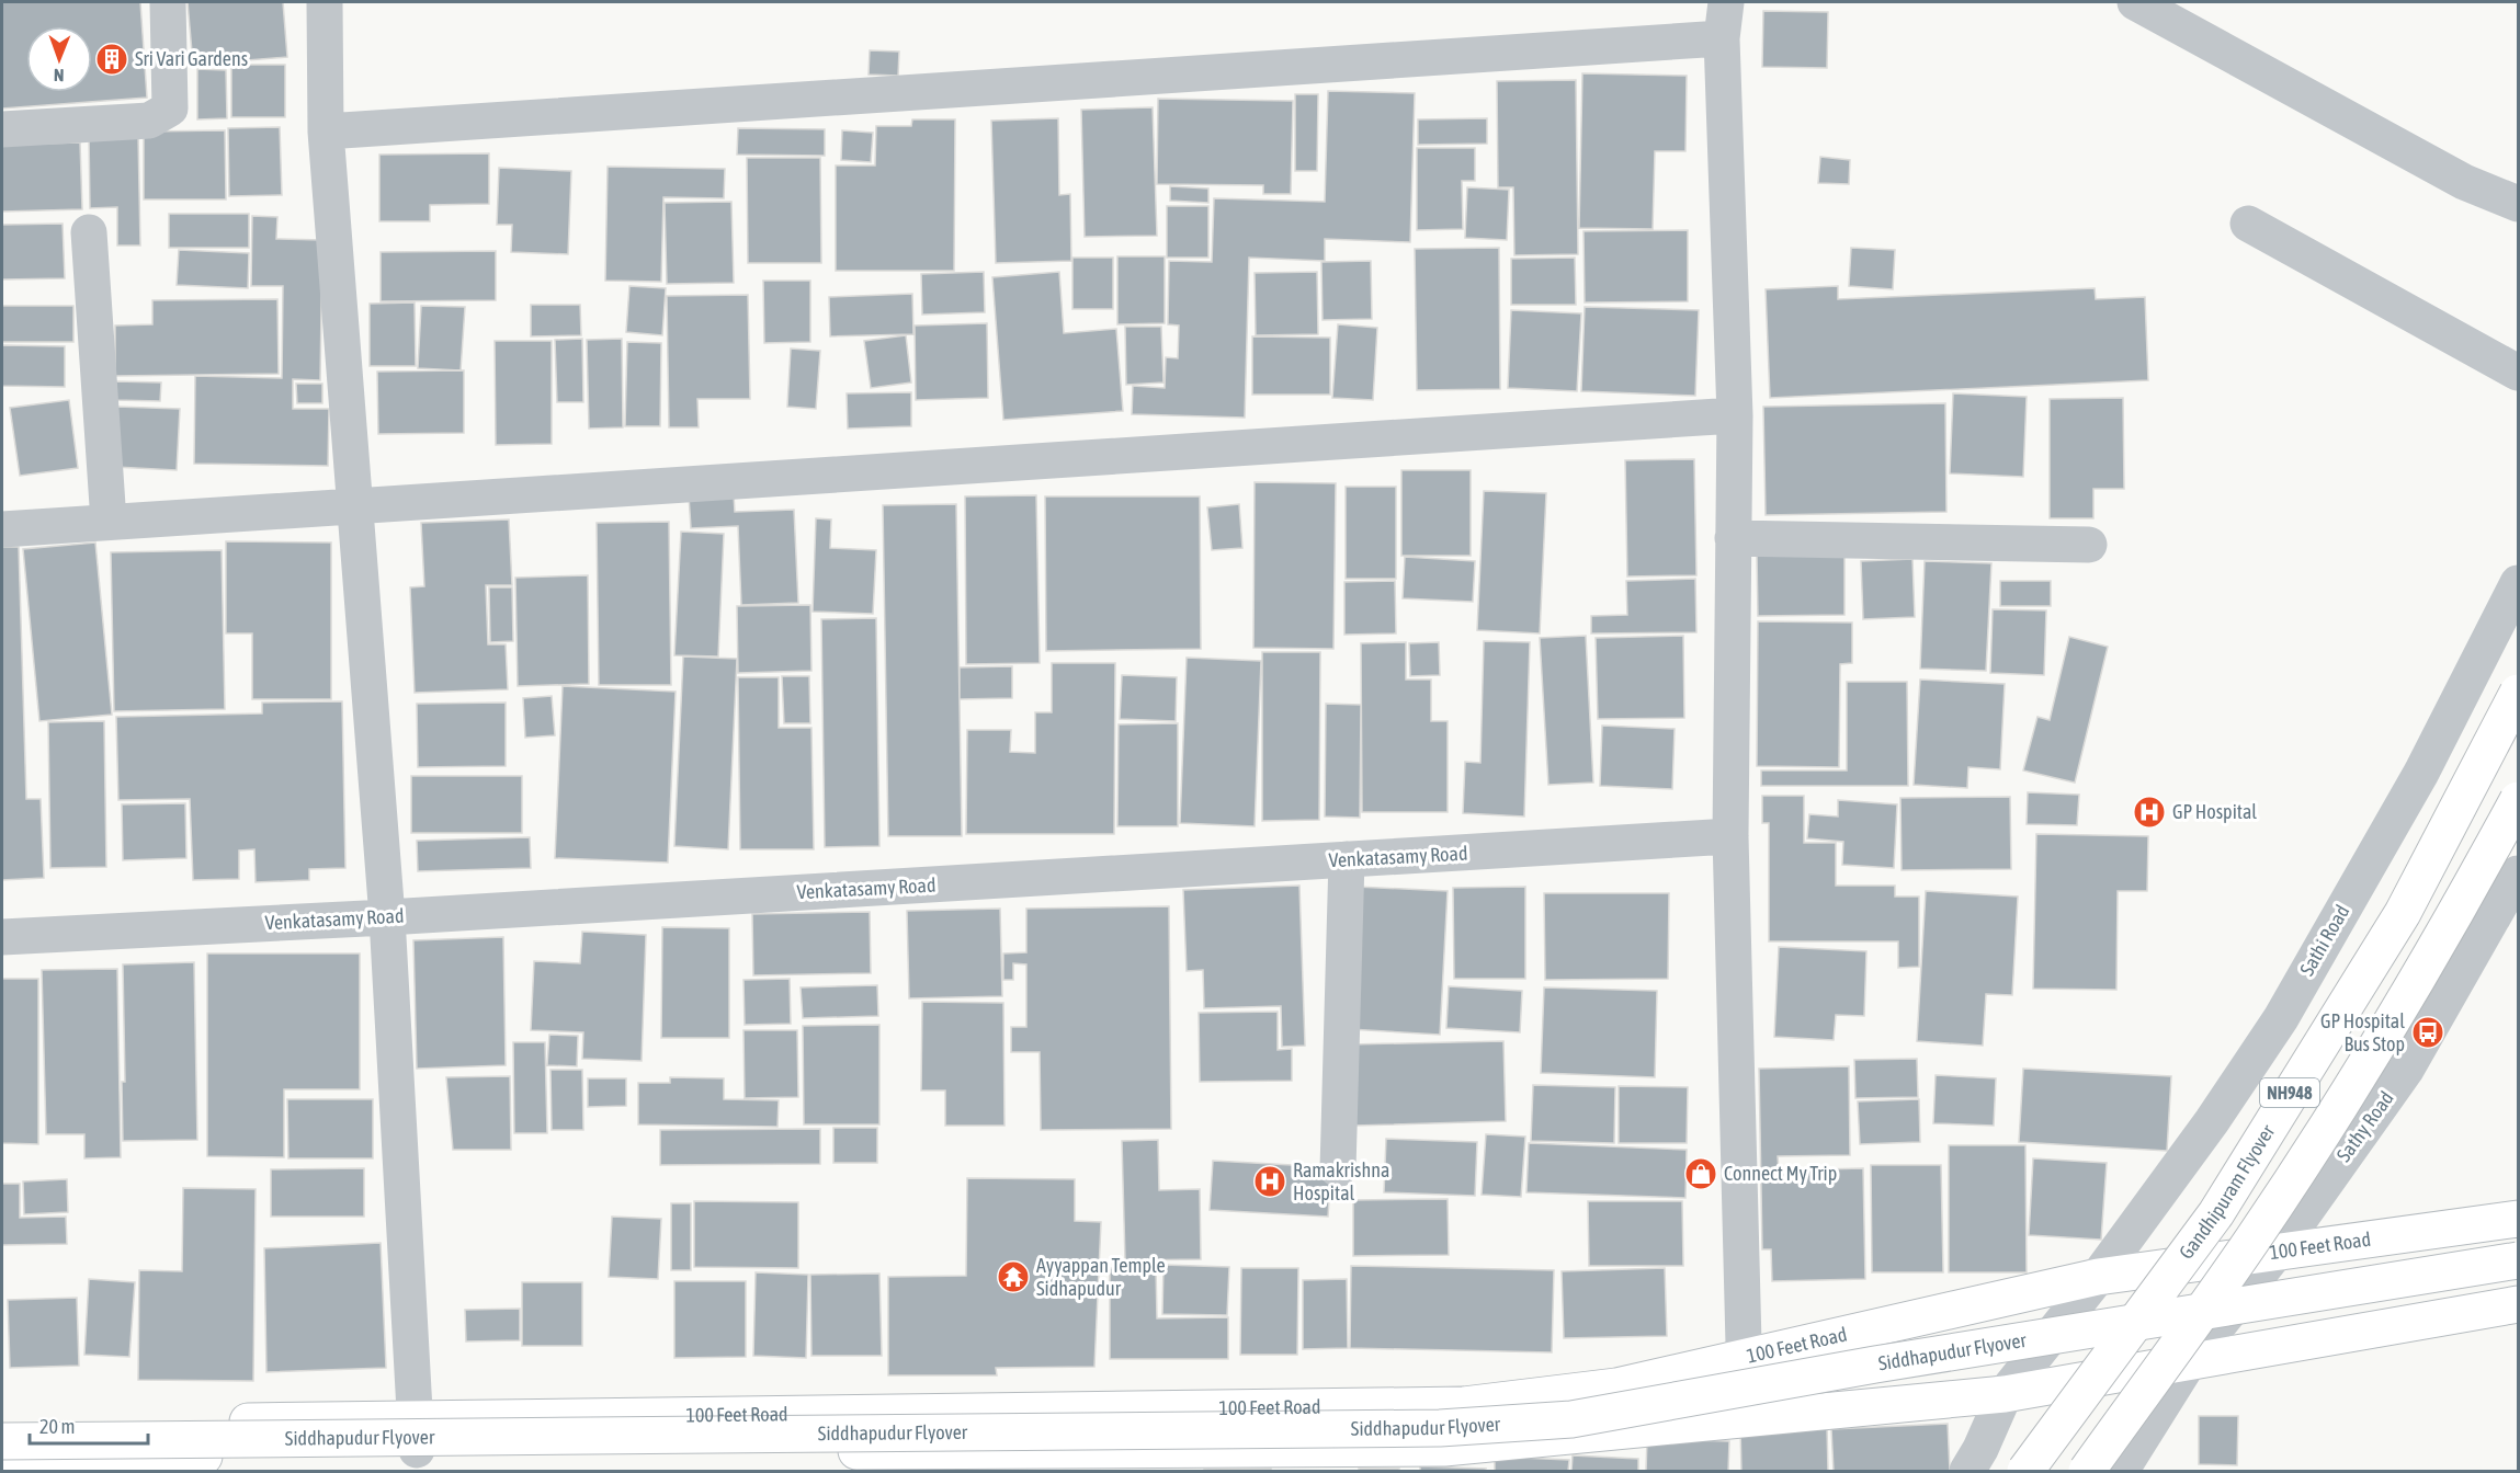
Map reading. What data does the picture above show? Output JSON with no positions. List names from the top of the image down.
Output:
{
  "streets": {
    "main road": [
      "NH948",
      "Gandhipuram Flyover",
      "100 Feet Road",
      "Siddhapudur Flyover"
    ],
    "street": ["Venkatasamy Road", "Sathi Road", "Sathy Road"]
  },
  "crossings": [
    ["Sathi Road", "100 Feet Road"],
    ["Sathy Road", "100 Feet Road"]
  ],
  "places": {
    "building": ["Sri Vari Gardens"],
    "hospital": ["GP Hospital", "Ramakrishna Hospital"],
    "bus stop": ["GP Hospital Bus Stop"],
    "shop": ["Connect My Trip"],
    "temple": ["Ayyappan Temple Sidhapudur"]
  },
  "scale_bar": "20 m",
  "north": "bottom"
}
